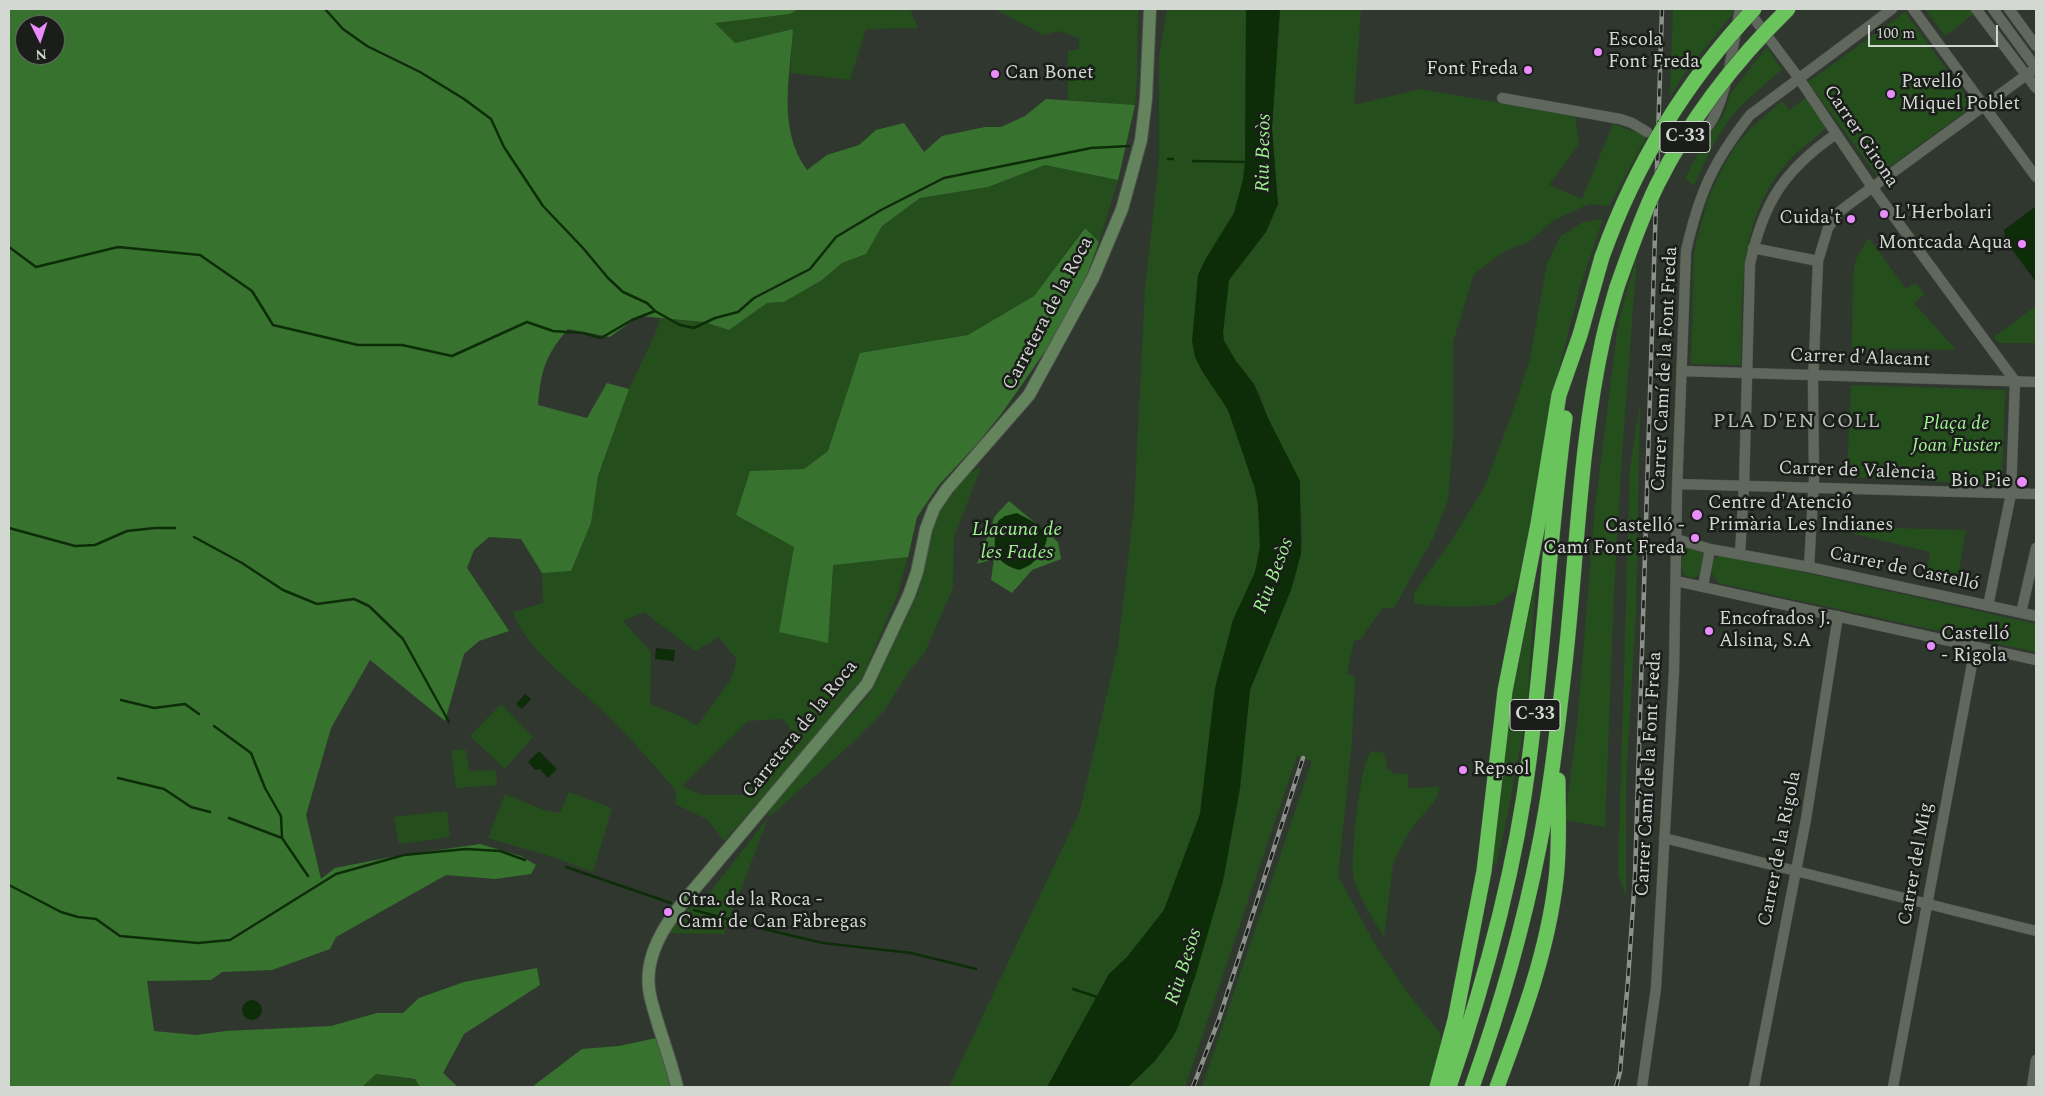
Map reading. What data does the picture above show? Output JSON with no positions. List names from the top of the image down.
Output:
{
  "streets": {
    "highway": ["C-33"],
    "street": [
      "Carrer Girona",
      "Carretera de la Roca",
      "Carrer d'Alacant",
      "Carrer Camí de la Font Freda",
      "Carrer de València",
      "Carrer de Castelló",
      "Carrer de la Rigola",
      "Carrer del Mig"
    ]
  },
  "crossings": [
    ["Carrer Girona", "Carrer d'Alacant"],
    ["Carrer Girona", "Carrer Camí de la Font Freda"],
    ["Carrer d'Alacant", "Carrer Camí de la Font Freda"],
    ["Carrer Camí de la Font Freda", "Carrer de València"],
    ["Carrer Camí de la Font Freda", "Carrer de Castelló"]
  ],
  "districts": ["PLA D'EN COLL"],
  "water": ["Riu Besòs", "Llacuna de les Fades"],
  "parks": ["Plaça de Joan Fuster"],
  "places": [
    "Escola Font Freda",
    "Font Freda",
    "Can Bonet",
    "Pavelló Miquel Poblet",
    "L'Herbolari",
    "Cuida't",
    "Montcada Aqua",
    "Bio Pie",
    "Centre d'Atenció Primària Les Indianes",
    "Castelló - Camí Font Freda",
    "Encofrados J. Alsina, S.A",
    "Castelló - Rigola",
    "Repsol",
    "Ctra. de la Roca - Camí de Can Fàbregas"
  ],
  "scale_bar": "100 m",
  "north": "bottom"
}
